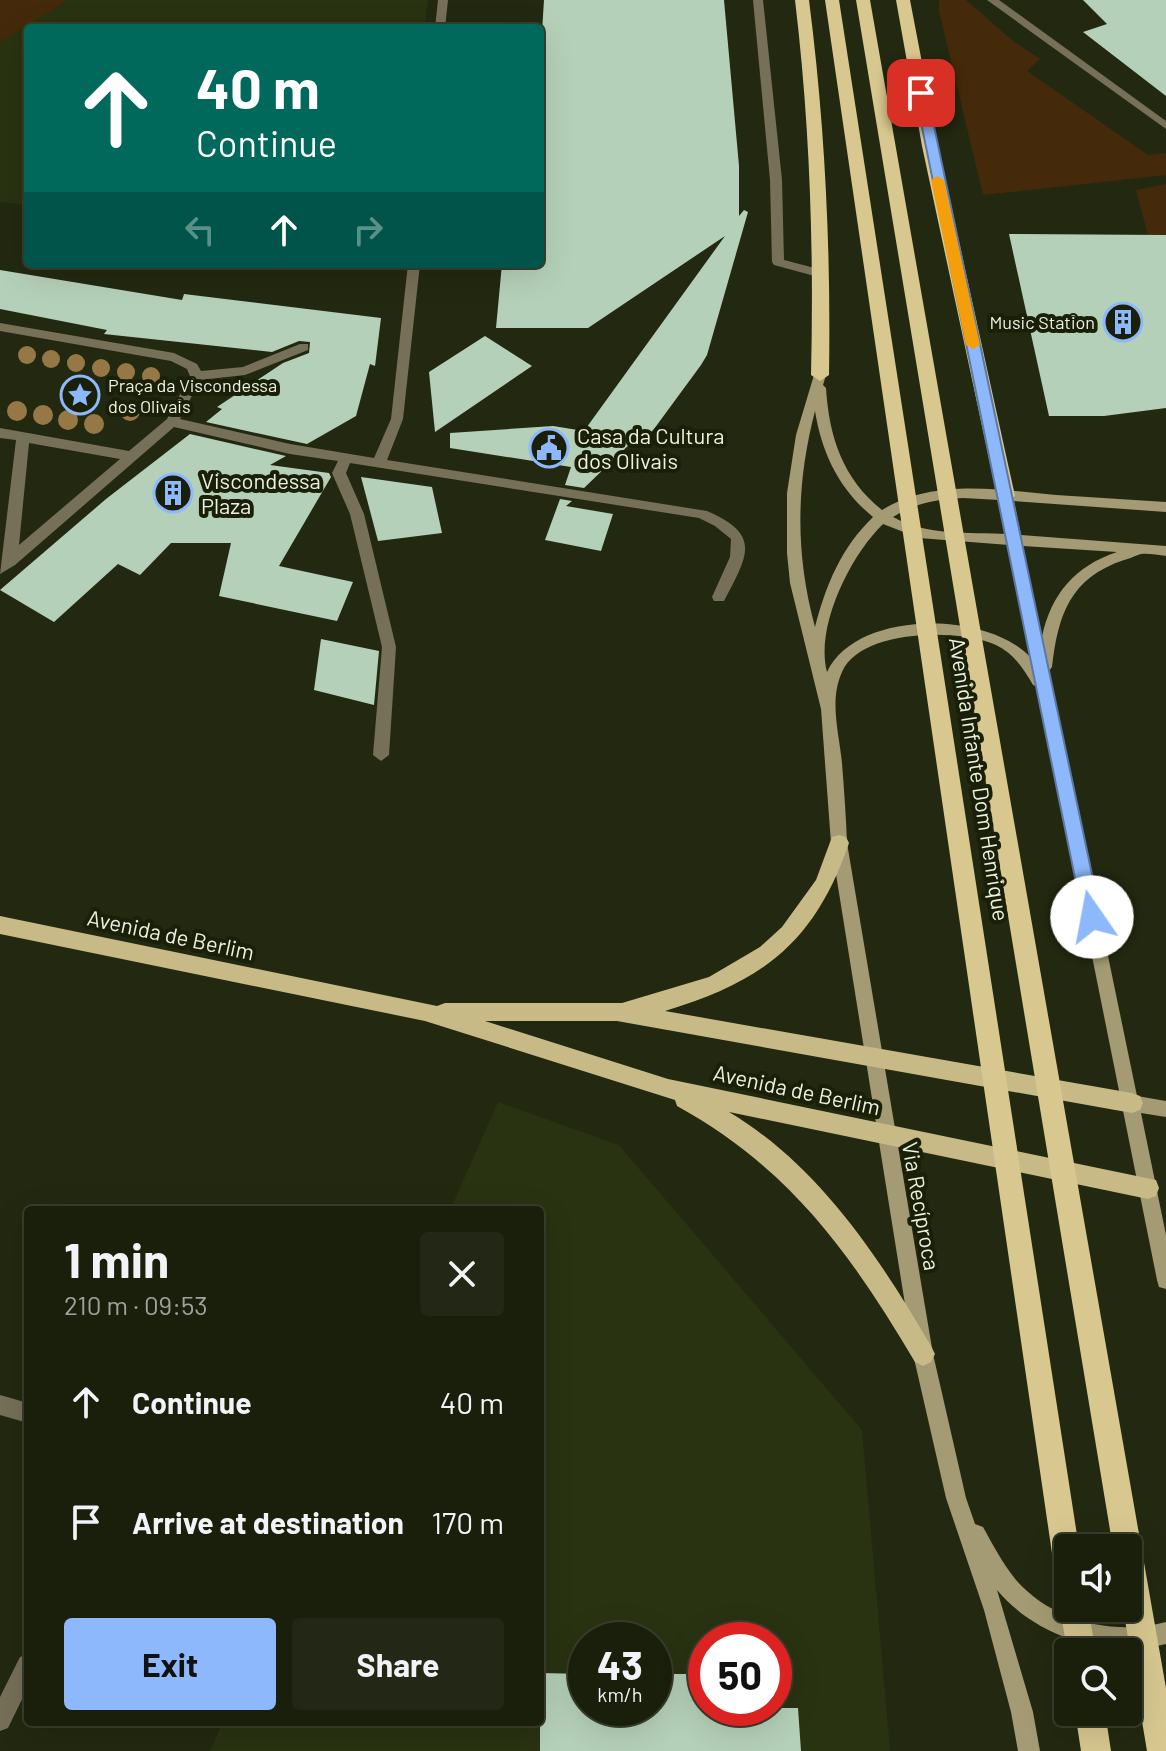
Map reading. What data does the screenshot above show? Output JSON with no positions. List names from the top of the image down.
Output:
{
  "streets": {
    "highway": ["Avenida Infante Dom Henrique"],
    "main road": ["Avenida de Berlim", "Via Recíproca"]
  },
  "crossings": [
    ["Avenida de Berlim", "Via Recíproca"]
  ],
  "places": {
    "building": ["Music Station", "Viscondessa Plaza"],
    "place": ["Praça da Viscondessa dos Olivais"],
    "public building": ["Casa da Cultura dos Olivais"]
  },
  "page": {
    "turn": ["40 m", "Continue"],
    "heading": ["1 min", "210 m · 09:53"],
    "list": [
      {
        "name": "Continue",
        "value": "40 m"
      },
      {
        "name": "Arrive at destination",
        "value": "170 m"
      }
    ],
    "buttons": ["Exit", "Share"],
    "speed": "43 km/h",
    "limit": "50"
  }
}
